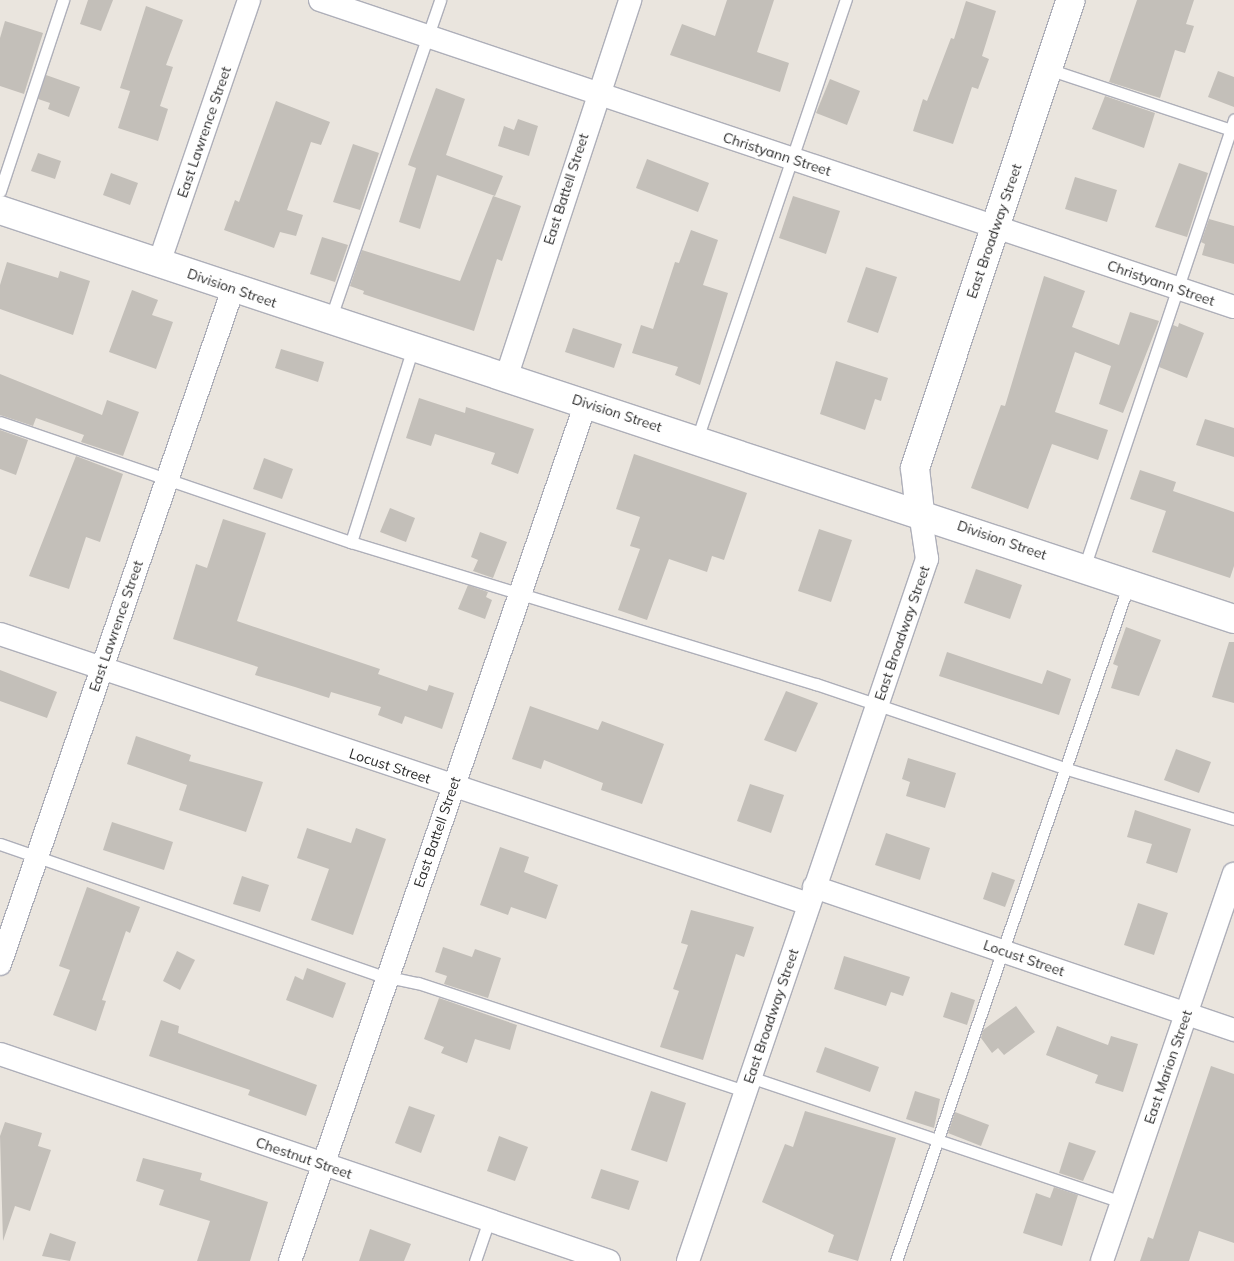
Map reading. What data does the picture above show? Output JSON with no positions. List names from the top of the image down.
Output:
{
  "streets": {
    "street": [
      "East Lawrence Street",
      "Christyann Street",
      "East Battell Street",
      "East Broadway Street",
      "Division Street",
      "Locust Street",
      "East Marion Street",
      "Chestnut Street"
    ]
  },
  "crossings": [
    ["East Lawrence Street", "Division Street"],
    ["East Lawrence Street", "Locust Street"],
    ["Christyann Street", "East Battell Street"],
    ["Christyann Street", "East Broadway Street"],
    ["East Battell Street", "Division Street"],
    ["East Battell Street", "Locust Street"],
    ["East Battell Street", "Chestnut Street"],
    ["East Broadway Street", "Division Street"],
    ["East Broadway Street", "Locust Street"],
    ["Locust Street", "East Marion Street"]
  ]
}
